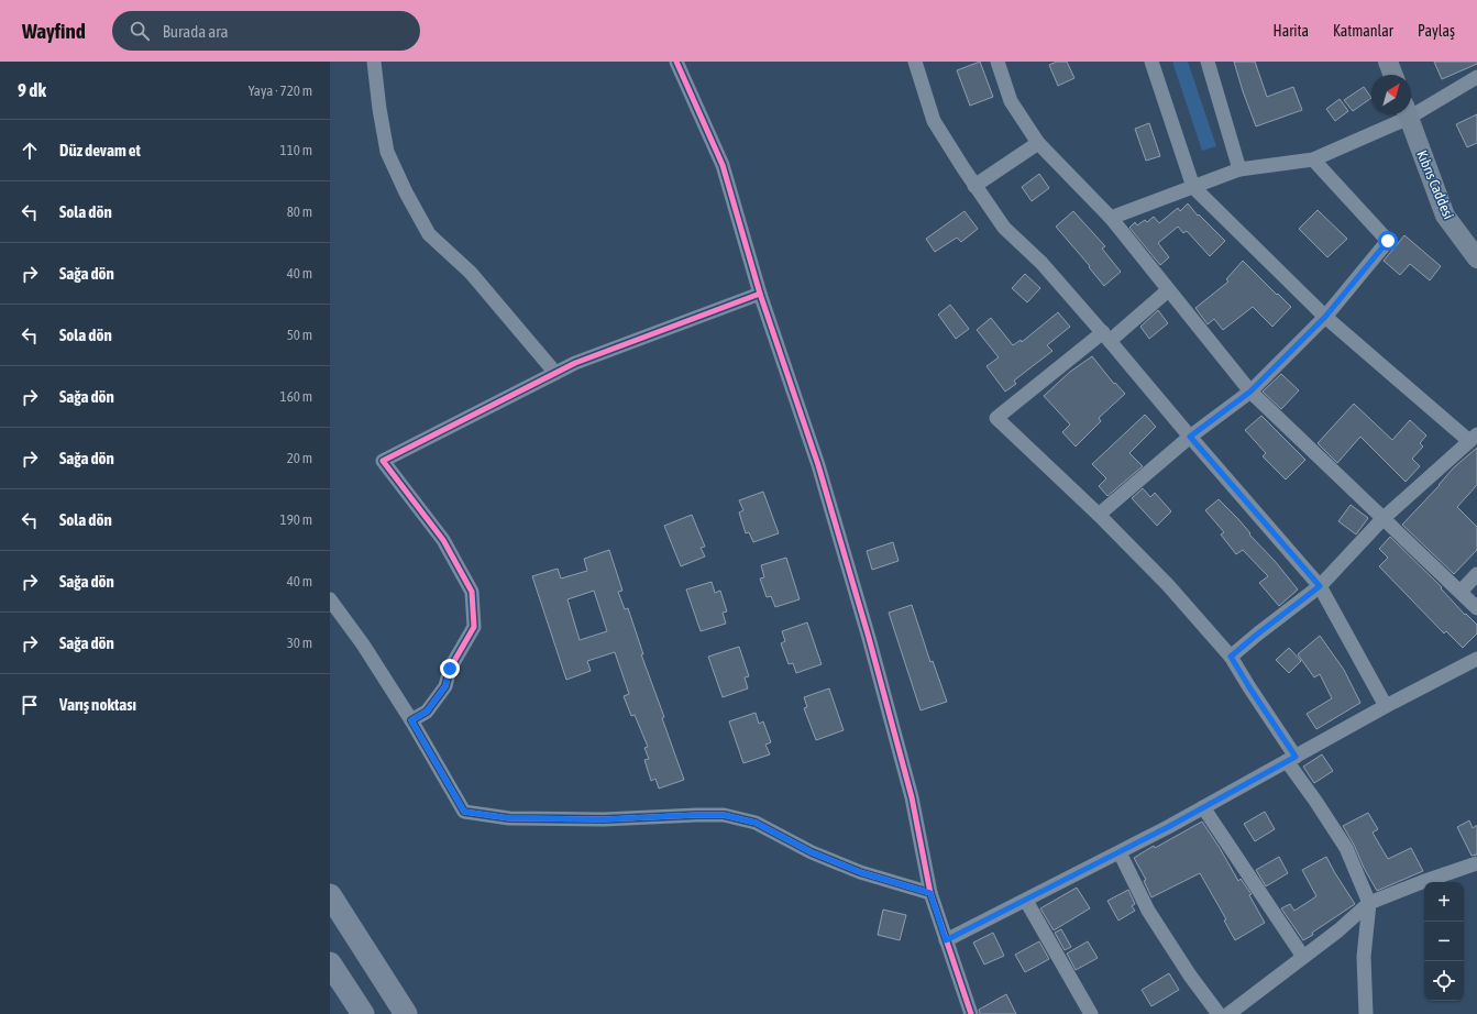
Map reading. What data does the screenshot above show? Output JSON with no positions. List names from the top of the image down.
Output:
{
  "streets": {
    "main road": ["Kıbrıs Caddesi"]
  },
  "north": "top right",
  "page": {
    "header": "Wayfind",
    "search": "Burada ara",
    "nav": ["Harita", "Katmanlar", "Paylaş"],
    "heading": ["9 dk", "Yaya · 720 m"],
    "list": [
      ["Düz devam et", "110 m"],
      ["Sola dön", "80 m"],
      ["Sağa dön", "40 m"],
      ["Sola dön", "50 m"],
      ["Sağa dön", "160 m"],
      ["Sağa dön", "20 m"],
      ["Sola dön", "190 m"],
      ["Sağa dön", "40 m"],
      ["Sağa dön", "30 m"],
      "Varış noktası"
    ],
    "map_buttons": ["+", "−"]
  }
}
